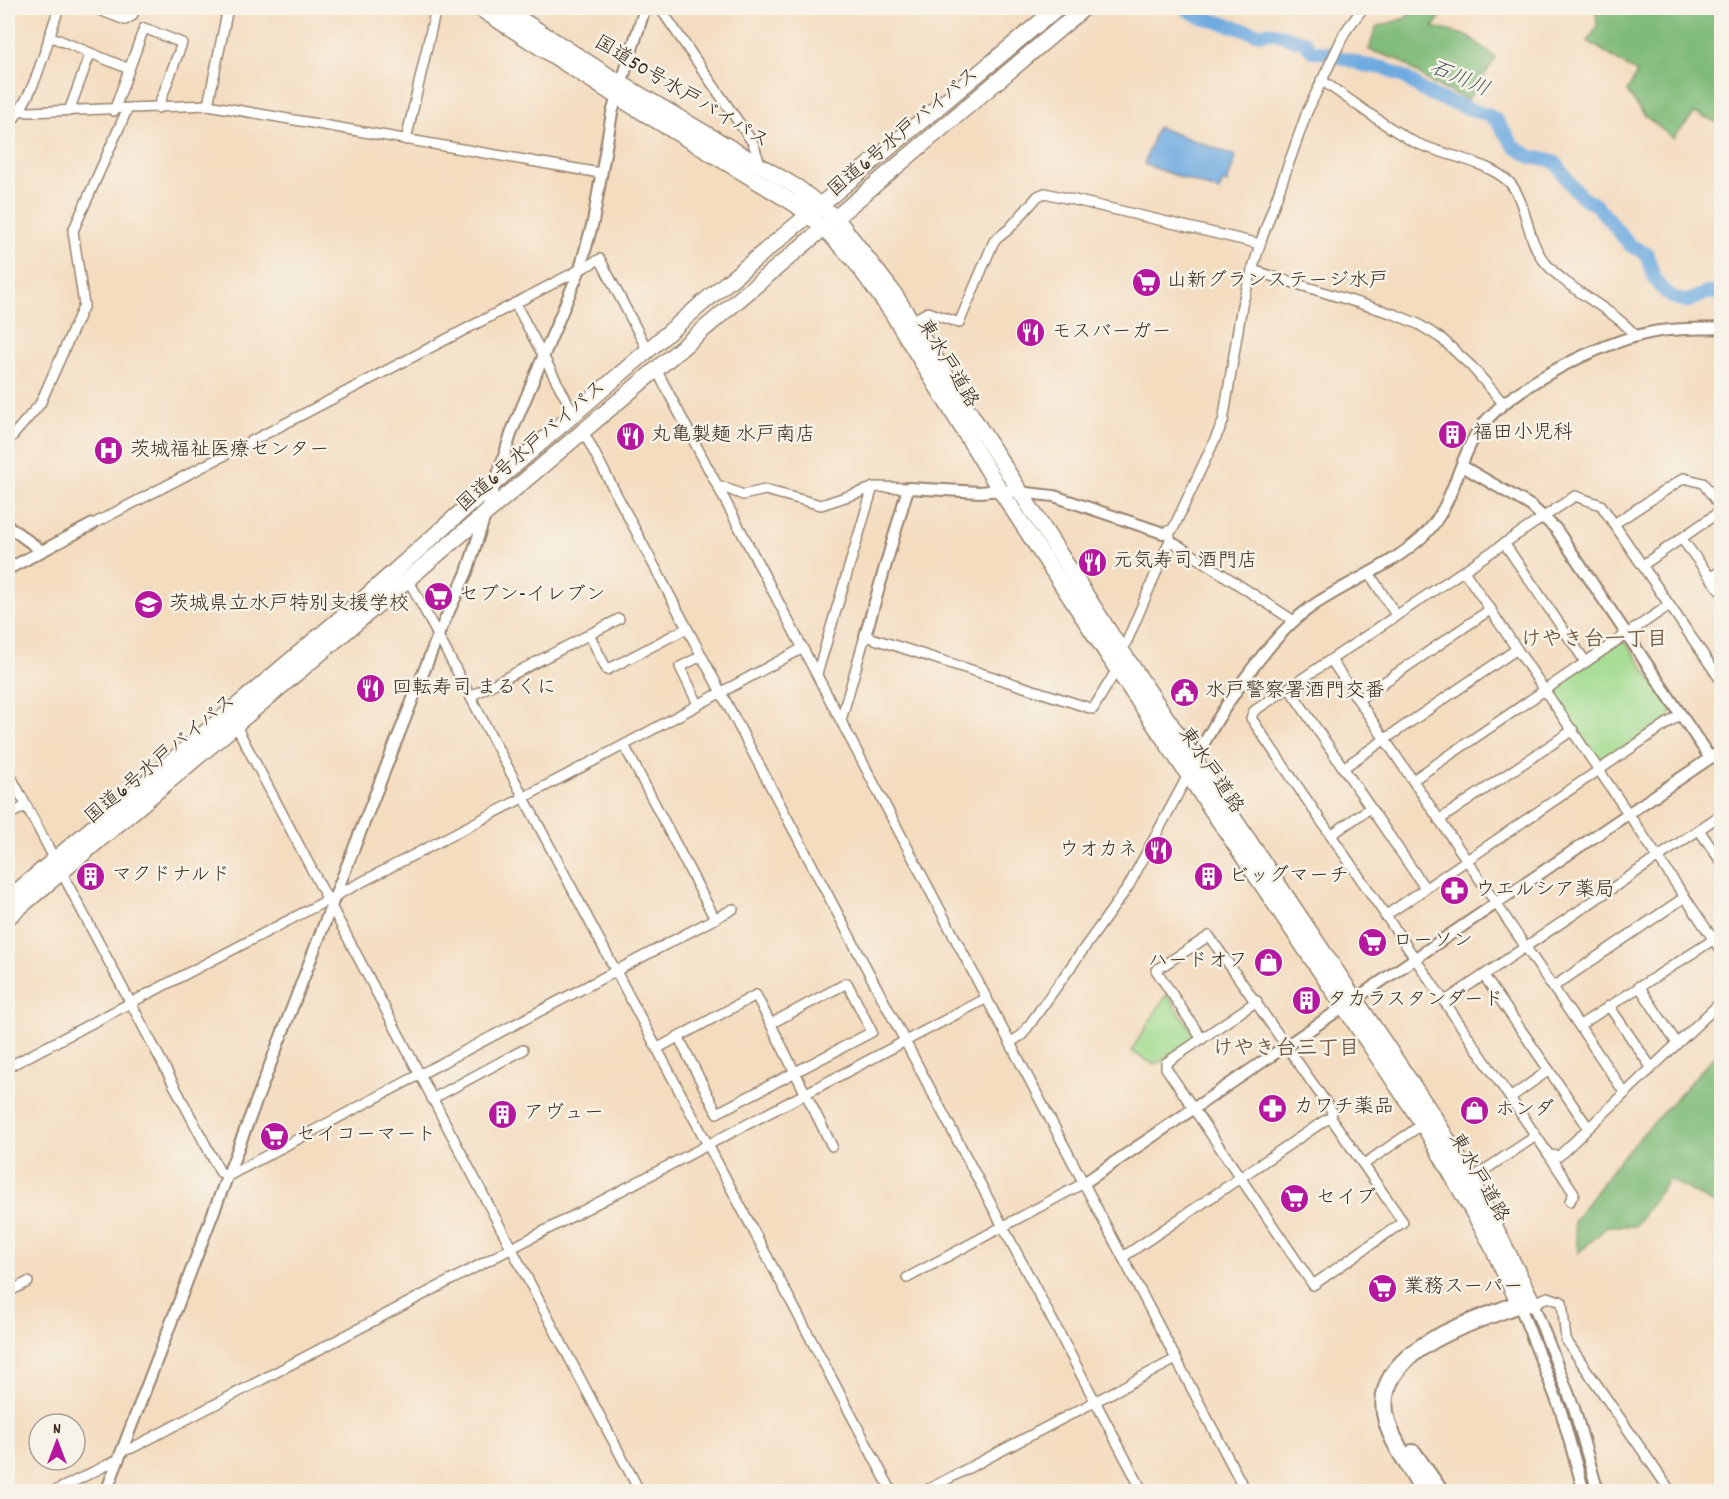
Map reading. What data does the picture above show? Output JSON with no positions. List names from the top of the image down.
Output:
{
  "streets": {
    "highway": ["国道50号水戸バイパス", "国道6号水戸バイパス", "東水戸道路"]
  },
  "crossings": [
    ["国道50号水戸バイパス", "国道6号水戸バイパス"],
    ["国道50号水戸バイパス", "東水戸道路"],
    ["国道6号水戸バイパス", "東水戸道路"]
  ],
  "districts": ["けやき台一丁目", "けやき台三丁目"],
  "water": ["石川川"],
  "places": {
    "supermarket": [
      "山新グランステージ水戸",
      "セブン-イレブン",
      "ローソン",
      "セイコーマート",
      "セイブ",
      "業務スーパー"
    ],
    "restaurant": [
      "モスバーガー",
      "丸亀製麺 水戸南店",
      "元気寿司 酒門店",
      "回転寿司 まるくに",
      "ウオカネ"
    ],
    "building": [
      "福田小児科",
      "マクドナルド",
      "ビッグマーチ",
      "タカラスタンダード",
      "アヴュー"
    ],
    "hospital": ["茨城福祉医療センター"],
    "school or university": ["茨城県立水戸特別支援学校"],
    "public building": ["水戸警察署酒門交番"],
    "pharmacy": ["ウエルシア薬局", "カワチ薬品"],
    "shop": ["ハードオフ", "ホンダ"]
  },
  "north": "top"
}
